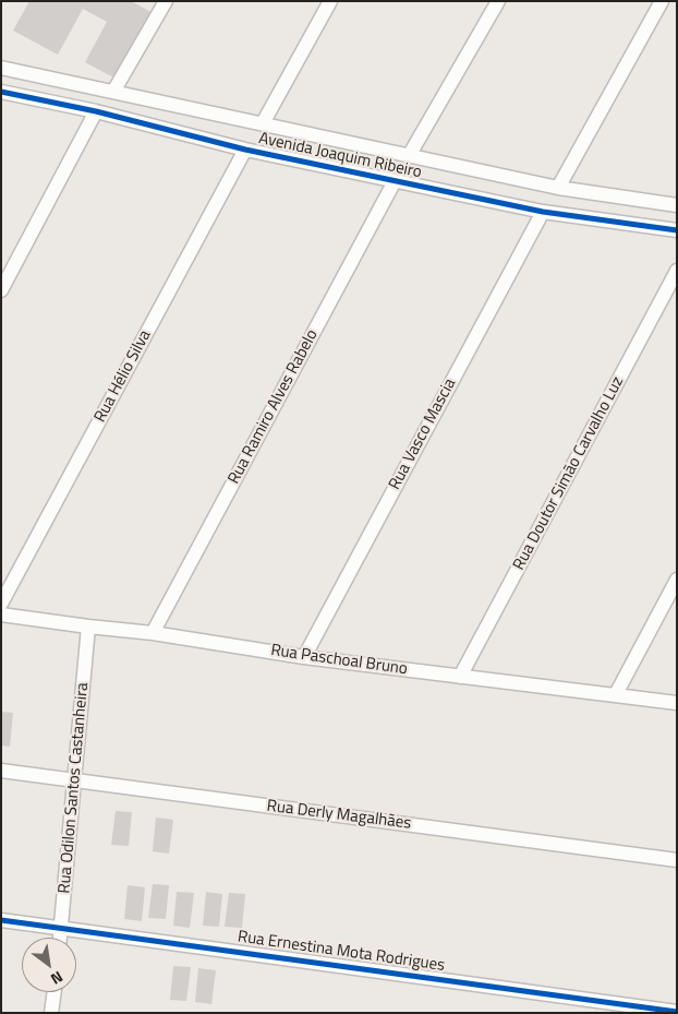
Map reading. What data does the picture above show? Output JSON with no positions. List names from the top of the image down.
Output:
{
  "streets": {
    "street": [
      "Avenida Joaquim Ribeiro",
      "Rua Hélio Silva",
      "Rua Ramiro Alves Rabelo",
      "Rua Vasco Mascia",
      "Rua Doutor Simão Carvalho Luz",
      "Rua Paschoal Bruno",
      "Rua Odilon Santos Castanheira",
      "Rua Derly Magalhães",
      "Rua Ernestina Mota Rodrigues"
    ]
  },
  "crossings": [
    ["Avenida Joaquim Ribeiro", "Rua Hélio Silva"],
    ["Avenida Joaquim Ribeiro", "Rua Ramiro Alves Rabelo"],
    ["Avenida Joaquim Ribeiro", "Rua Vasco Mascia"],
    ["Rua Ramiro Alves Rabelo", "Rua Paschoal Bruno"],
    ["Rua Vasco Mascia", "Rua Paschoal Bruno"],
    ["Rua Doutor Simão Carvalho Luz", "Rua Paschoal Bruno"],
    ["Rua Paschoal Bruno", "Rua Odilon Santos Castanheira"],
    ["Rua Odilon Santos Castanheira", "Rua Derly Magalhães"],
    ["Rua Odilon Santos Castanheira", "Rua Ernestina Mota Rodrigues"]
  ],
  "north": "bottom right"
}
